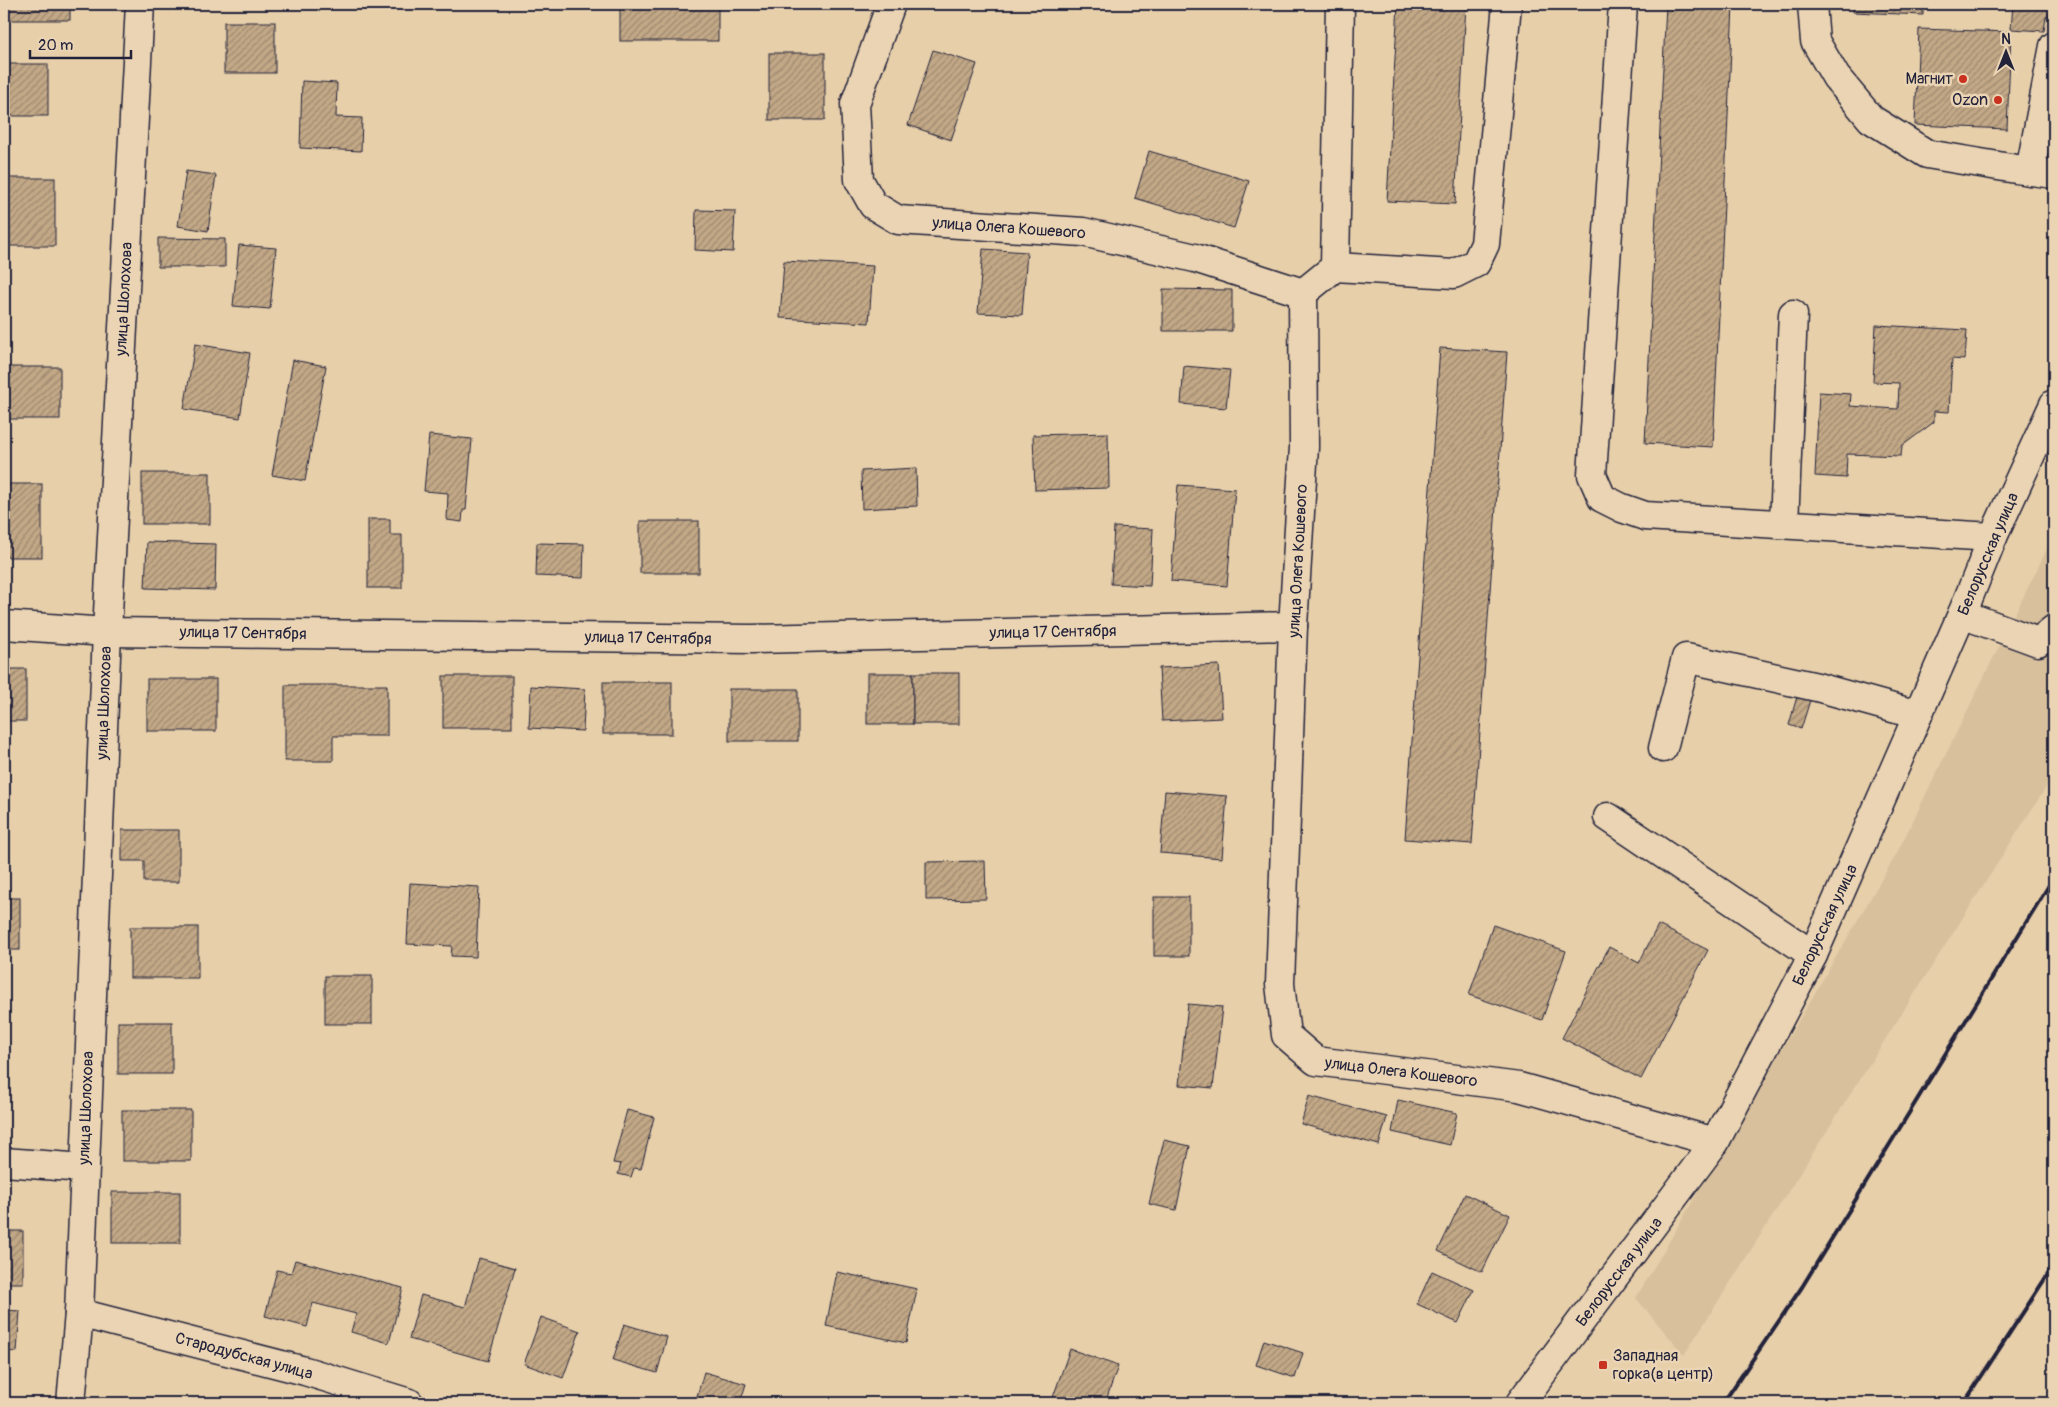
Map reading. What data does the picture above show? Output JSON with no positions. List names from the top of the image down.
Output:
{
  "streets": {
    "street": [
      "улица Олега Кошевого",
      "улица Шолохова",
      "Белорусская улица",
      "улица 17 Сентября",
      "Стародубская улица"
    ]
  },
  "crossings": [
    ["улица Олега Кошевого", "Белорусская улица"],
    ["улица Олега Кошевого", "улица 17 Сентября"],
    ["улица Шолохова", "улица 17 Сентября"],
    ["улица Шолохова", "Стародубская улица"]
  ],
  "places": {
    "other": ["Магнит", "Ozon"],
    "transit": ["Западная горка(в центр)"]
  },
  "scale_bar": "20 m",
  "north": "top"
}
